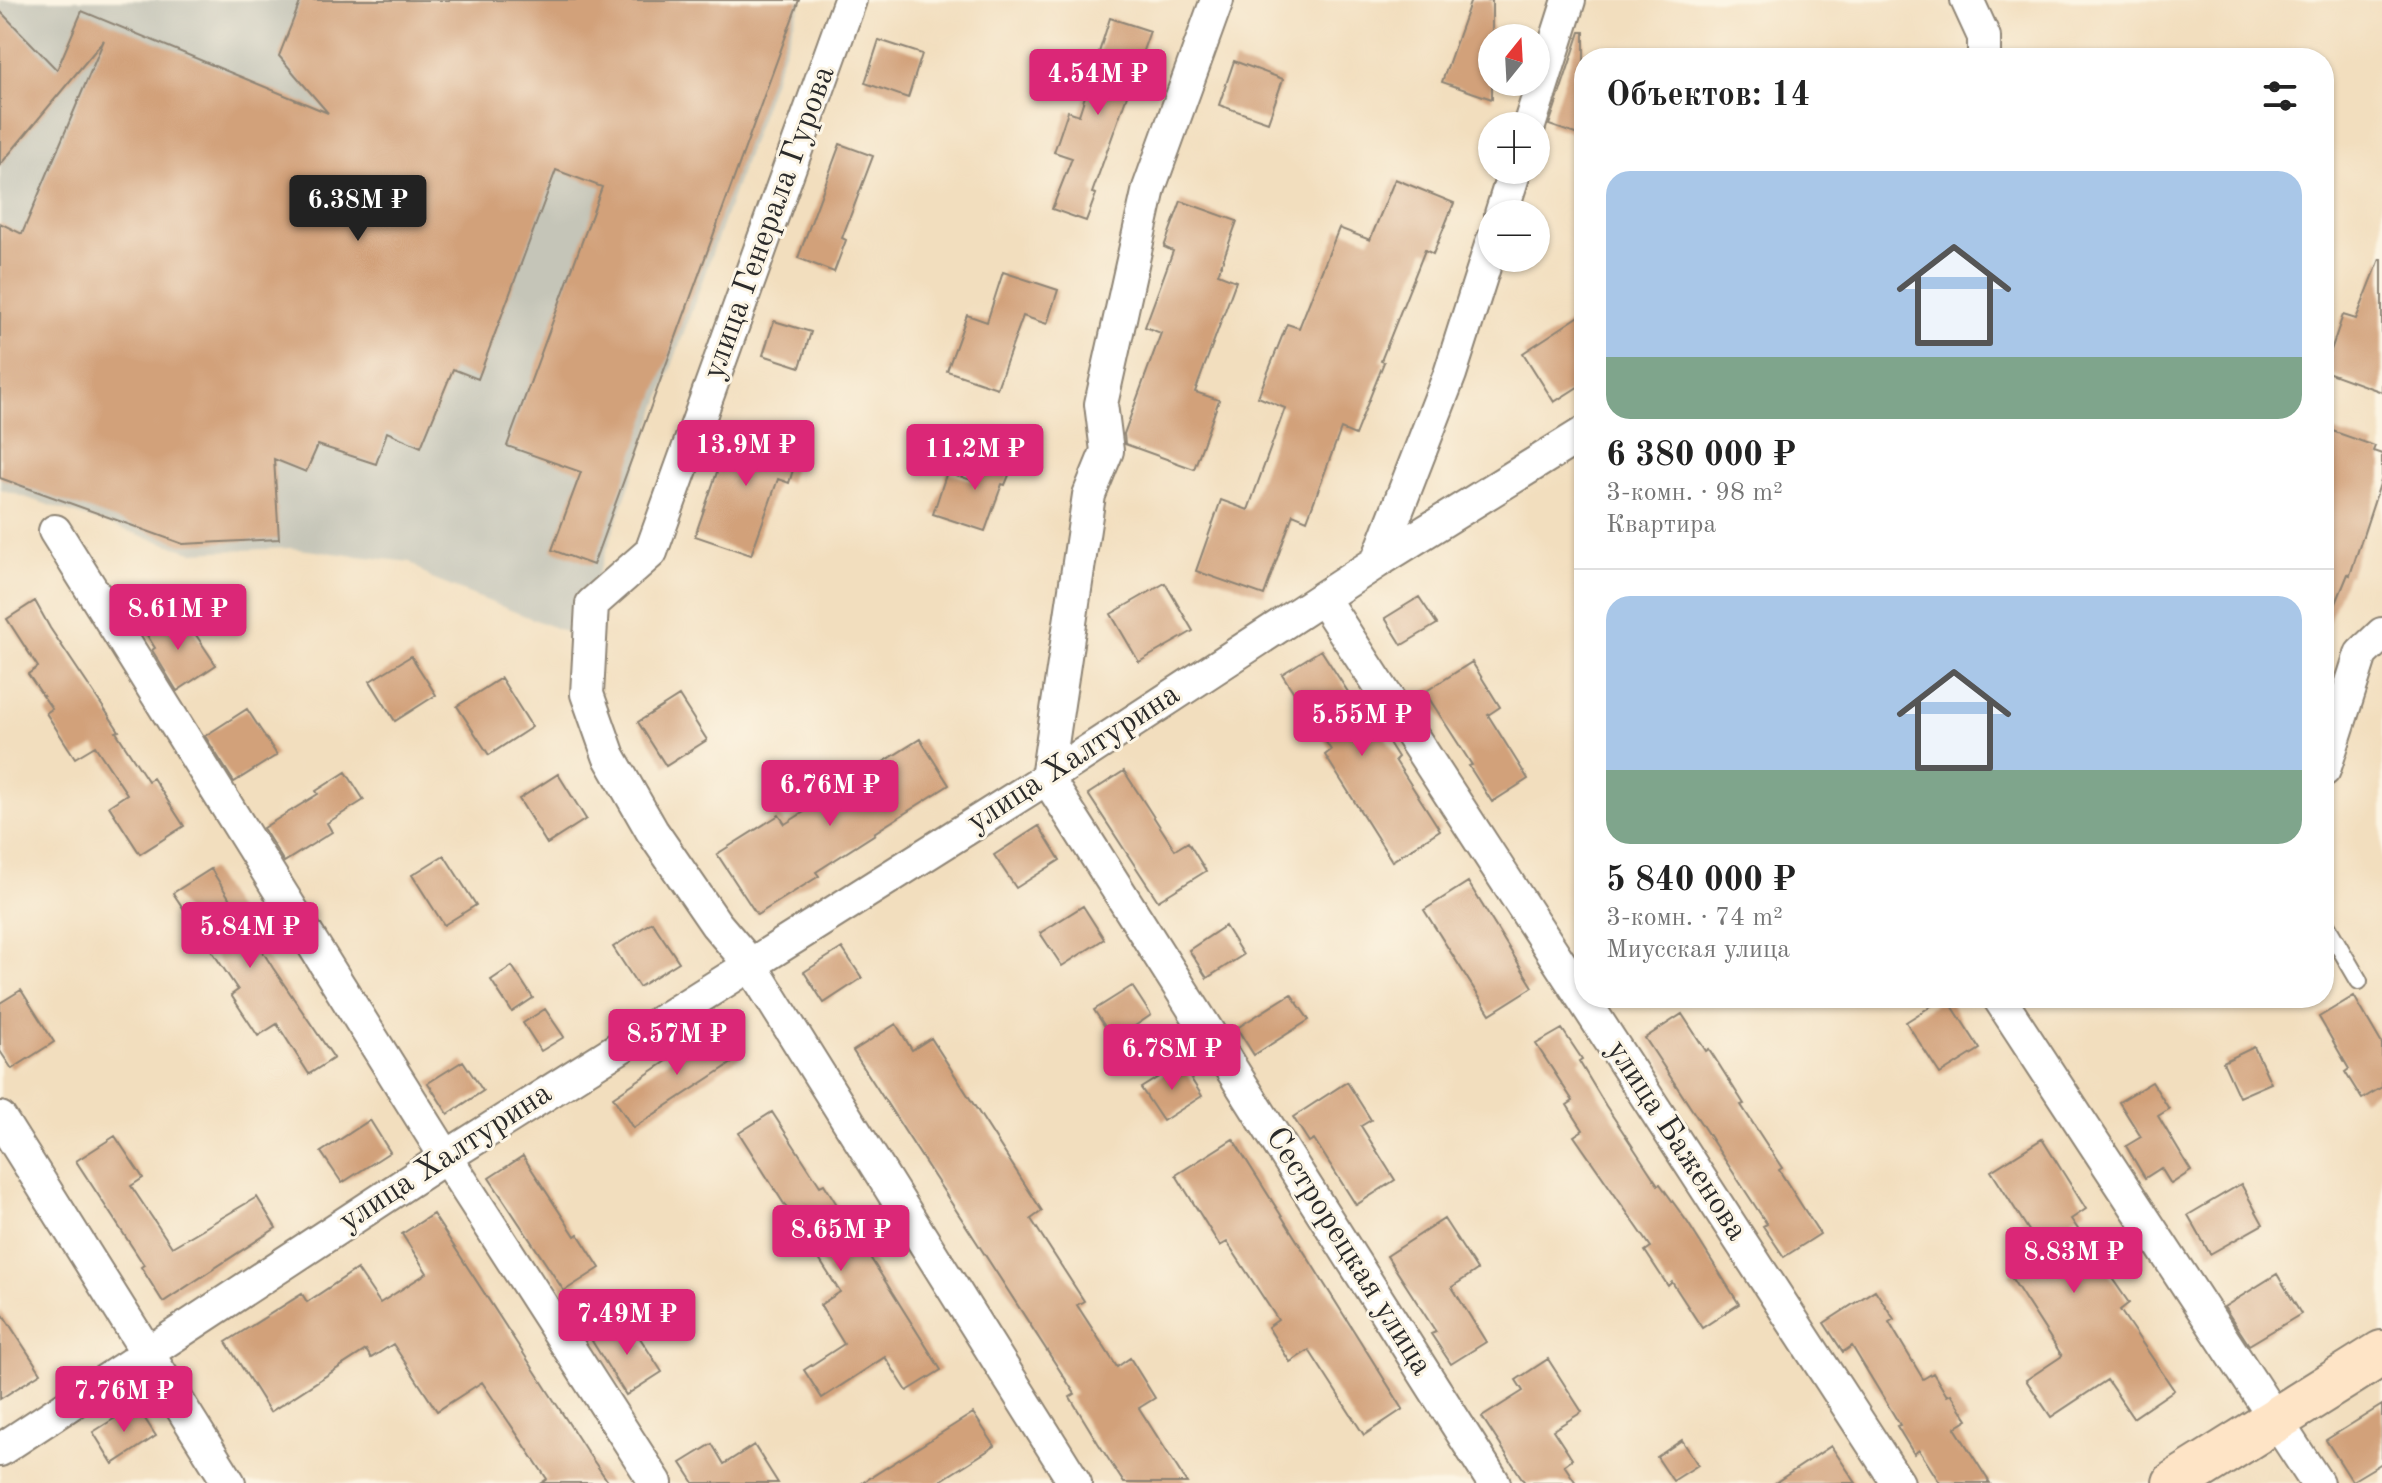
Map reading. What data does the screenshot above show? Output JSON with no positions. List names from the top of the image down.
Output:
{
  "streets": {
    "street": [
      "улица Генерала Гурова",
      "улица Халтурина",
      "улица Баженова",
      "Сестрорецкая улица"
    ]
  },
  "crossings": [
    ["улица Генерала Гурова", "улица Халтурина"],
    ["улица Халтурина", "улица Баженова"],
    ["улица Халтурина", "Сестрорецкая улица"]
  ],
  "north": "top",
  "page": {
    "map_buttons": ["+", "−"],
    "heading": "Объектов: 14",
    "price": [
      "4.54M ₽",
      "6.38M ₽",
      "13.9M ₽",
      "11.2M ₽",
      "8.61M ₽",
      "5.55M ₽",
      "6.76M ₽",
      "5.84M ₽",
      "8.57M ₽",
      "6.78M ₽",
      "8.65M ₽",
      "8.83M ₽",
      "7.49M ₽",
      "7.76M ₽"
    ],
    "list": [
      {
        "name": "6 380 000 ₽",
        "note": "3-комн. · 98 m² · Квартира"
      },
      {
        "name": "5 840 000 ₽",
        "note": "3-комн. · 74 m² · Миусская улица"
      }
    ]
  }
}
